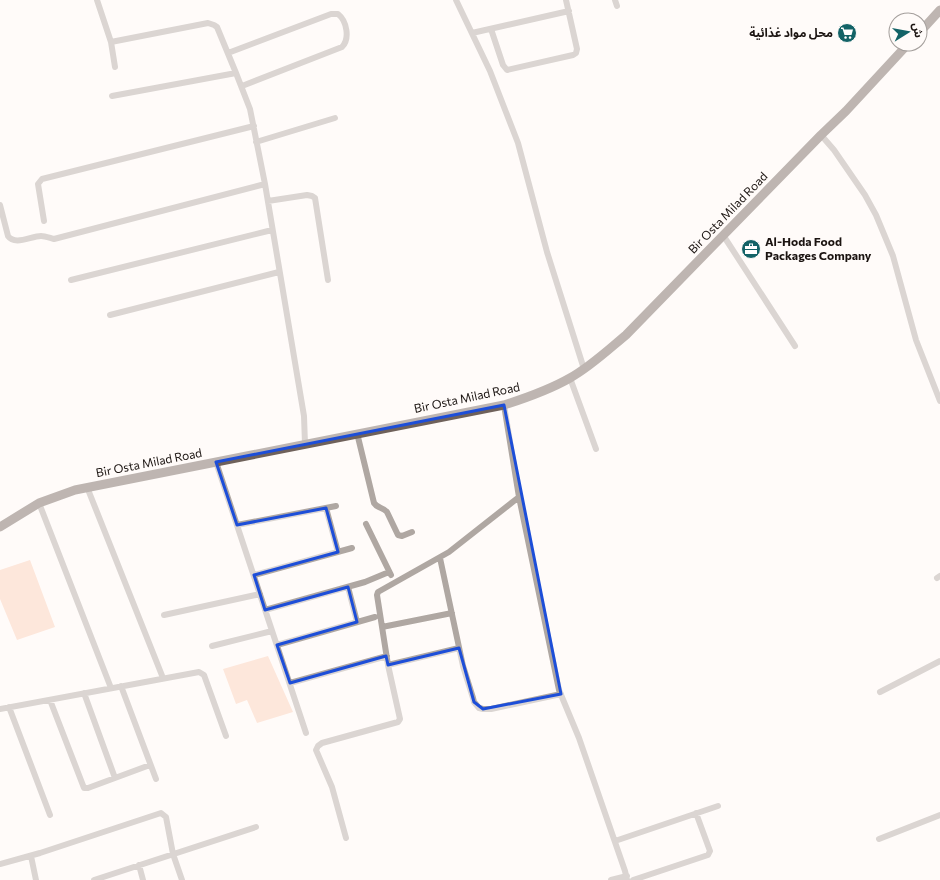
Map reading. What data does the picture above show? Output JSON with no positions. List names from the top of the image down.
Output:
{
  "streets": {
    "main road": ["Bir Osta Milad Road"]
  },
  "places": {
    "supermarket": ["محل مواد غذائية"],
    "office": ["Al-Hoda Food Packages Company"]
  },
  "north": "right"
}
